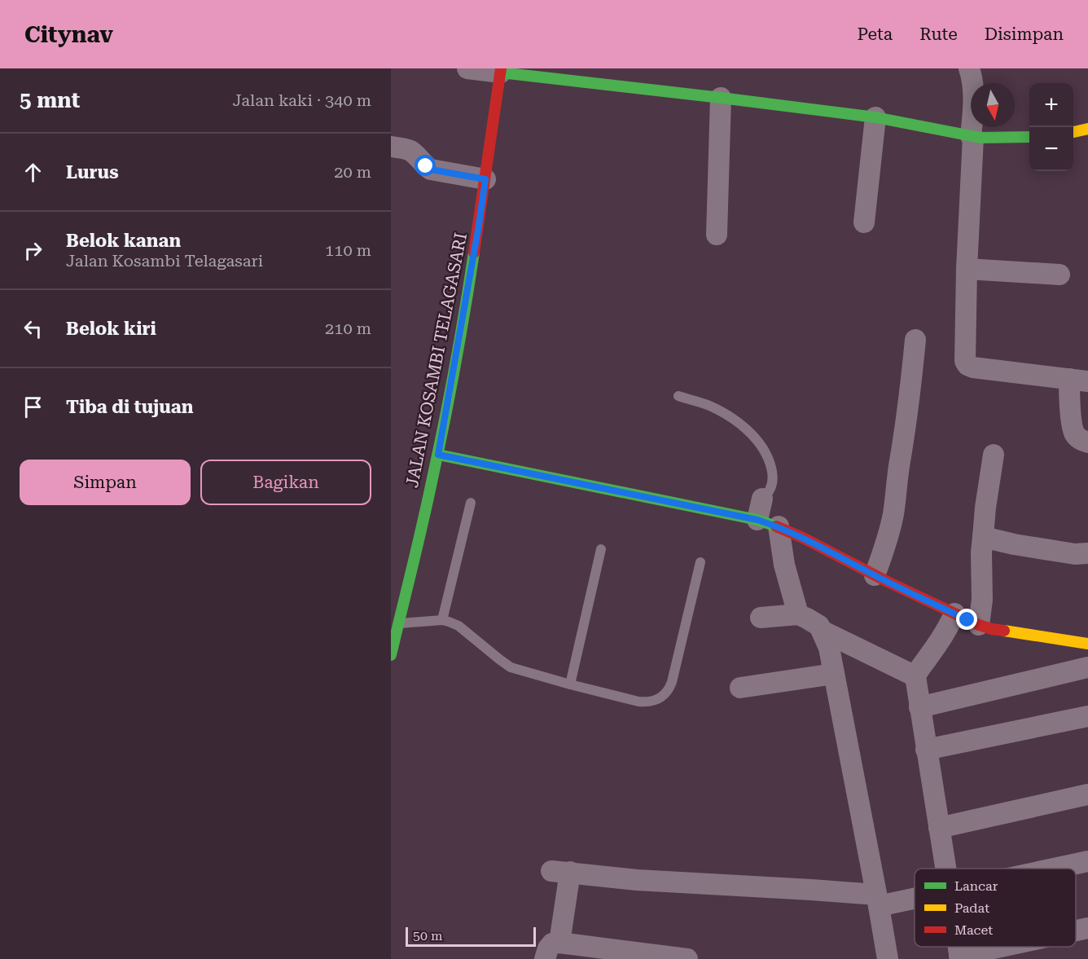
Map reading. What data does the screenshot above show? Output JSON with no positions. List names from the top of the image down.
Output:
{
  "streets": {
    "street": ["JALAN KOSAMBI TELAGASARI"]
  },
  "legend": ["Lancar", "Padat", "Macet"],
  "scale_bar": "50 m",
  "north": "bottom",
  "page": {
    "header": "Citynav",
    "nav": ["Peta", "Rute", "Disimpan"],
    "heading": ["5 mnt", "Jalan kaki · 340 m"],
    "map_buttons": ["+", "−"],
    "list": [
      ["Lurus", "20 m"],
      ["Belok kanan", "Jalan Kosambi Telagasari", "110 m"],
      ["Belok kiri", "210 m"],
      "Tiba di tujuan"
    ],
    "buttons": ["Simpan", "Bagikan"],
    "scale": "50 m"
  }
}
